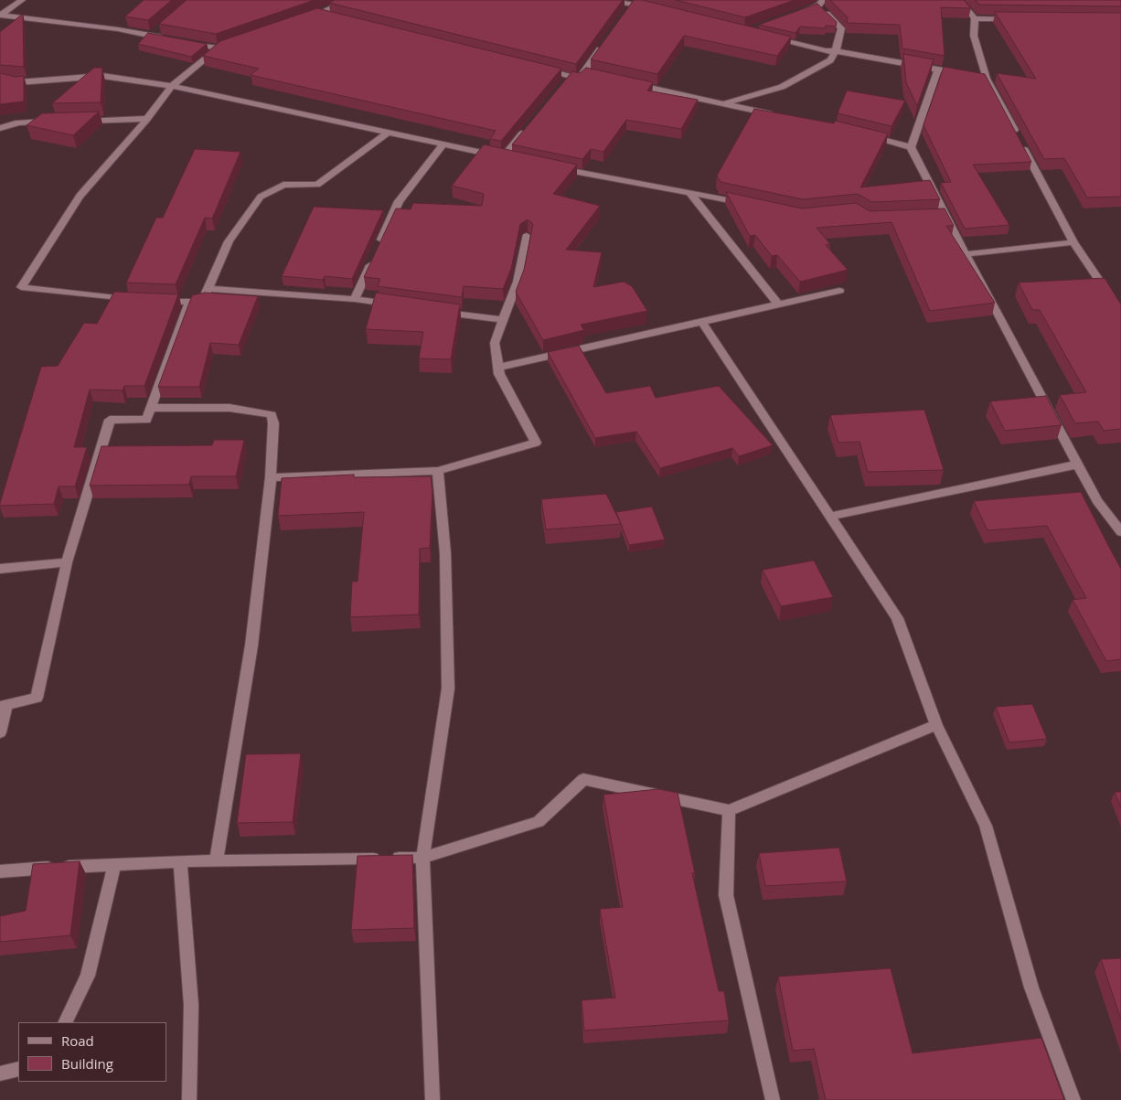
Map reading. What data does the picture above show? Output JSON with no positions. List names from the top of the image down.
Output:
{
  "legend": ["Road", "Building"]
}
